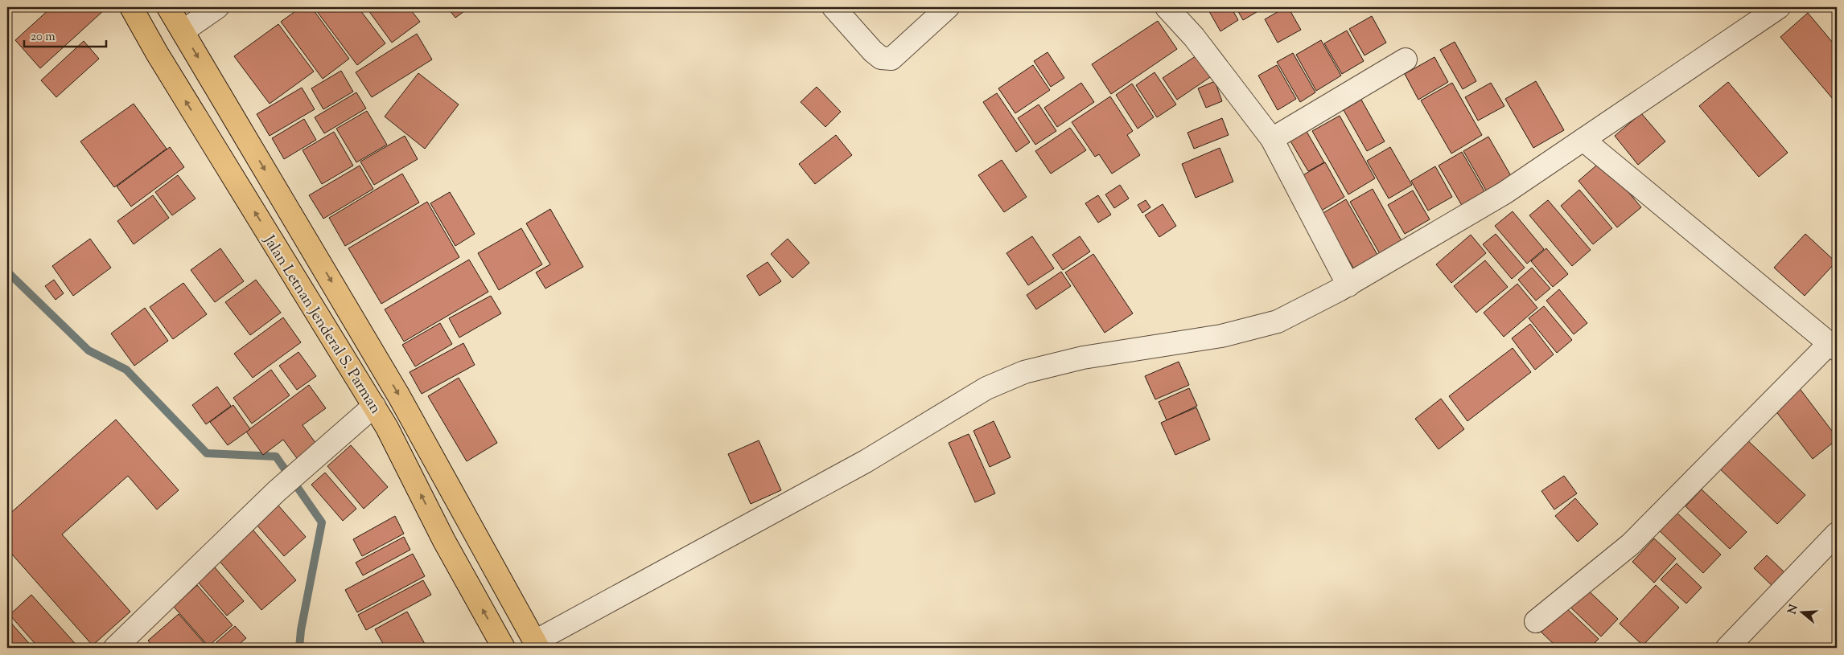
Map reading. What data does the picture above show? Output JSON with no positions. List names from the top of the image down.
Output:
{
  "streets": {
    "highway": ["Jalan Letnan Jenderal S. Parman"]
  },
  "scale_bar": "20 m",
  "north": "left"
}
